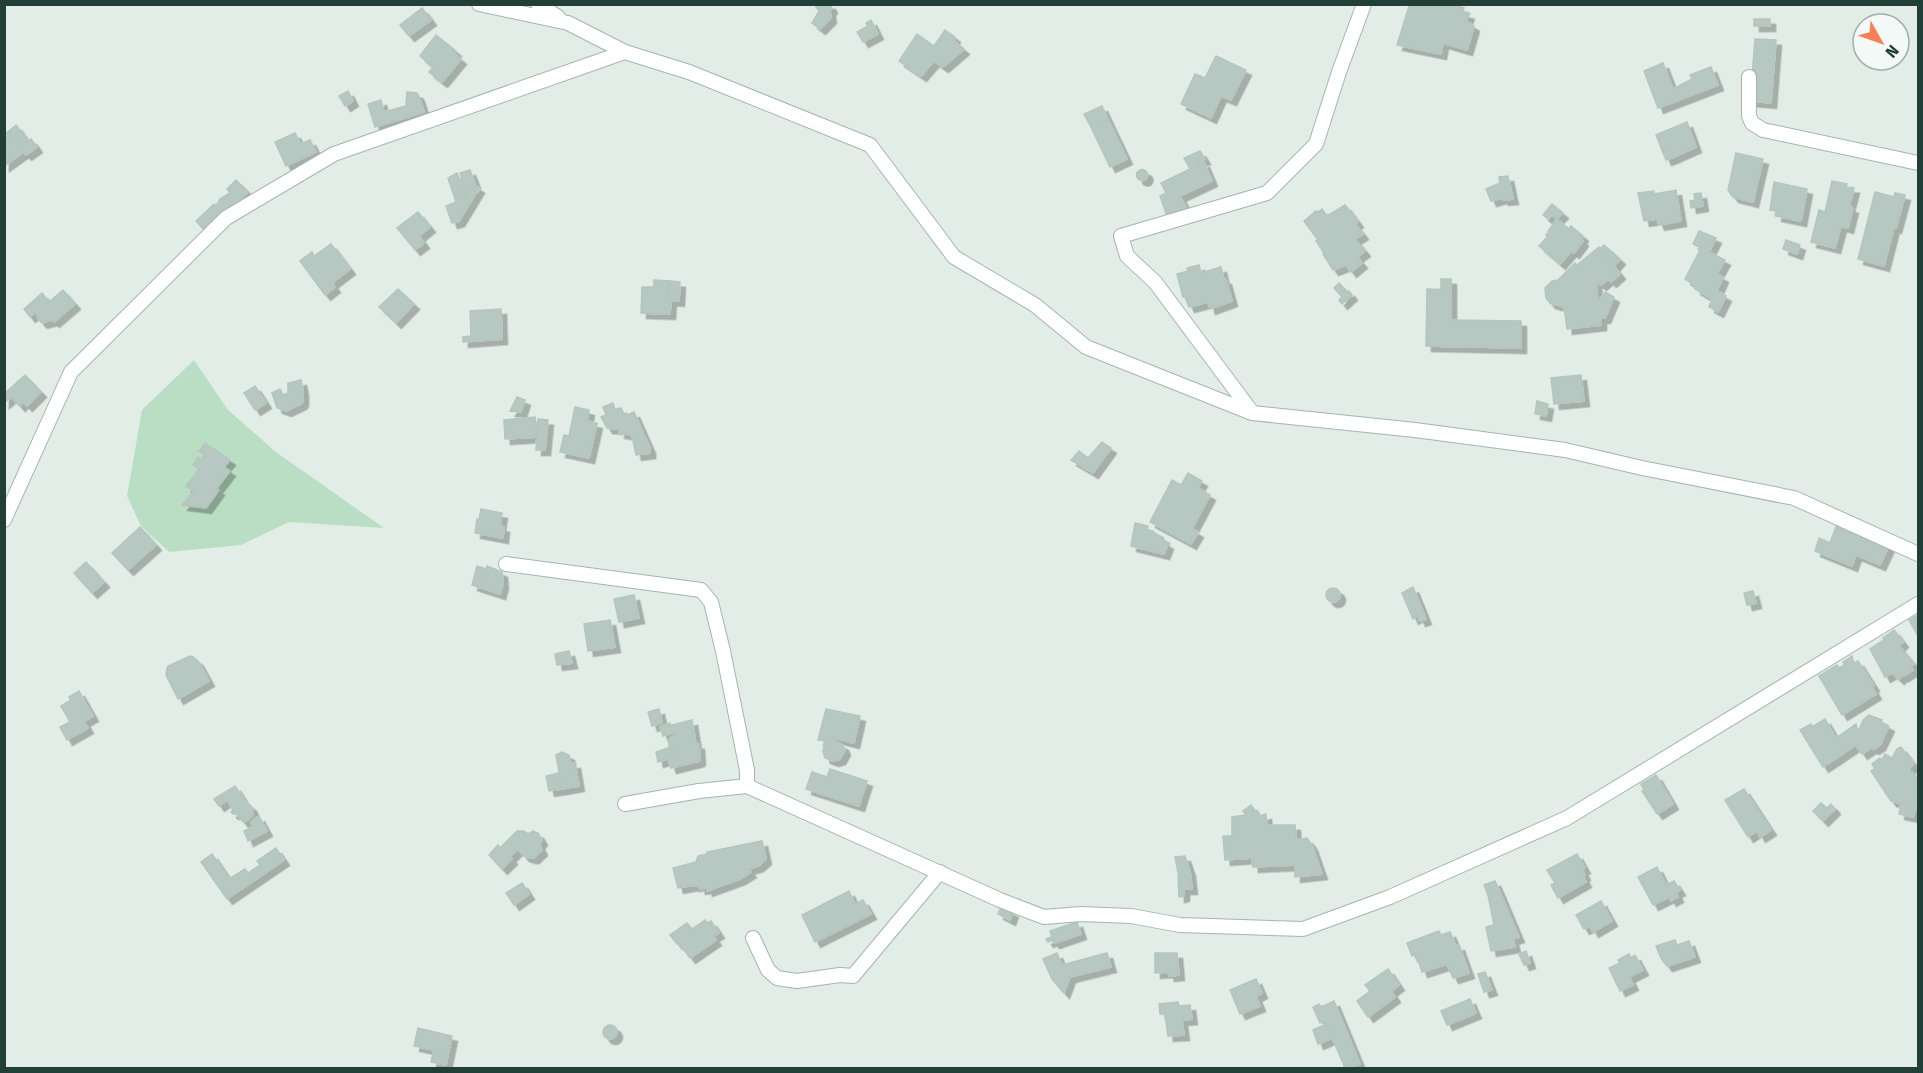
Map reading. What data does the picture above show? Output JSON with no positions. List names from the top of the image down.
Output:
{
  "north": "bottom right"
}
